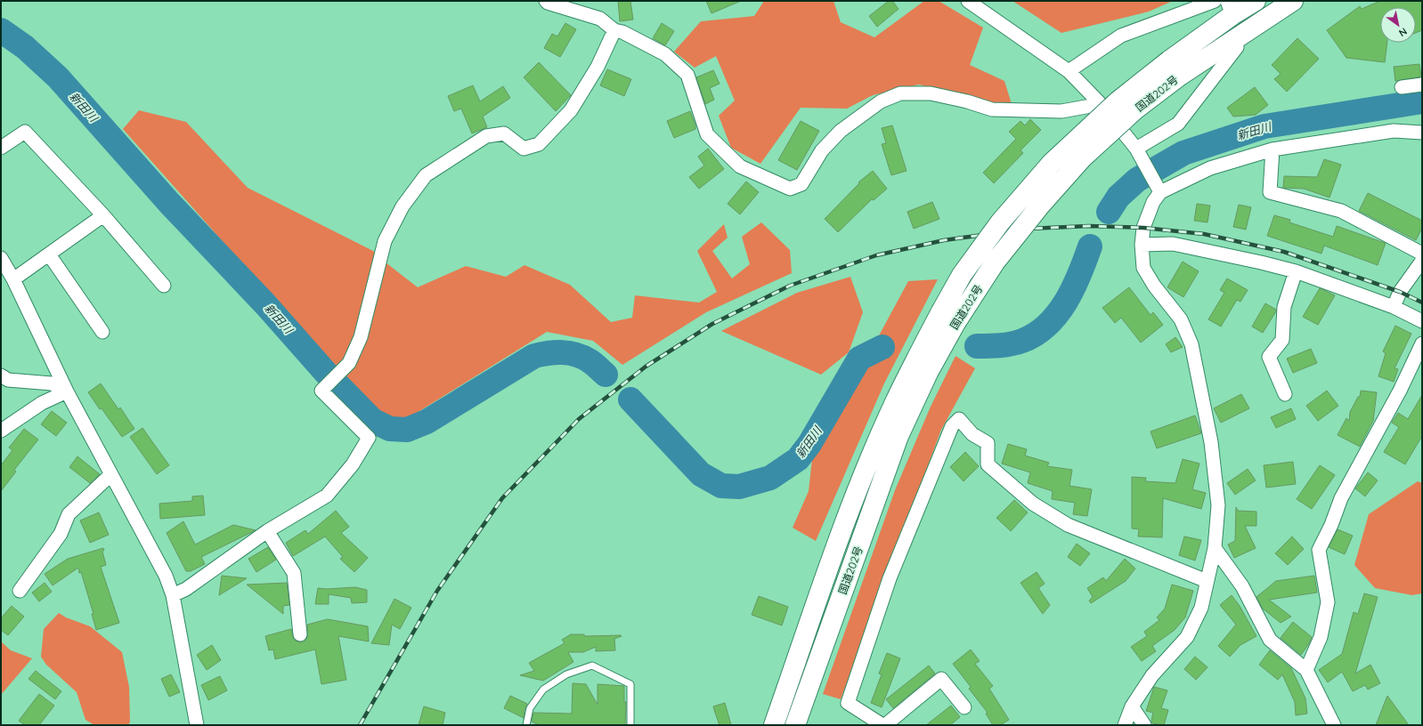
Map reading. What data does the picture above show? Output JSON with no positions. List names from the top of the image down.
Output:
{
  "streets": {
    "highway": ["国道202号"]
  },
  "water": ["新田川"],
  "north": "bottom right"
}
